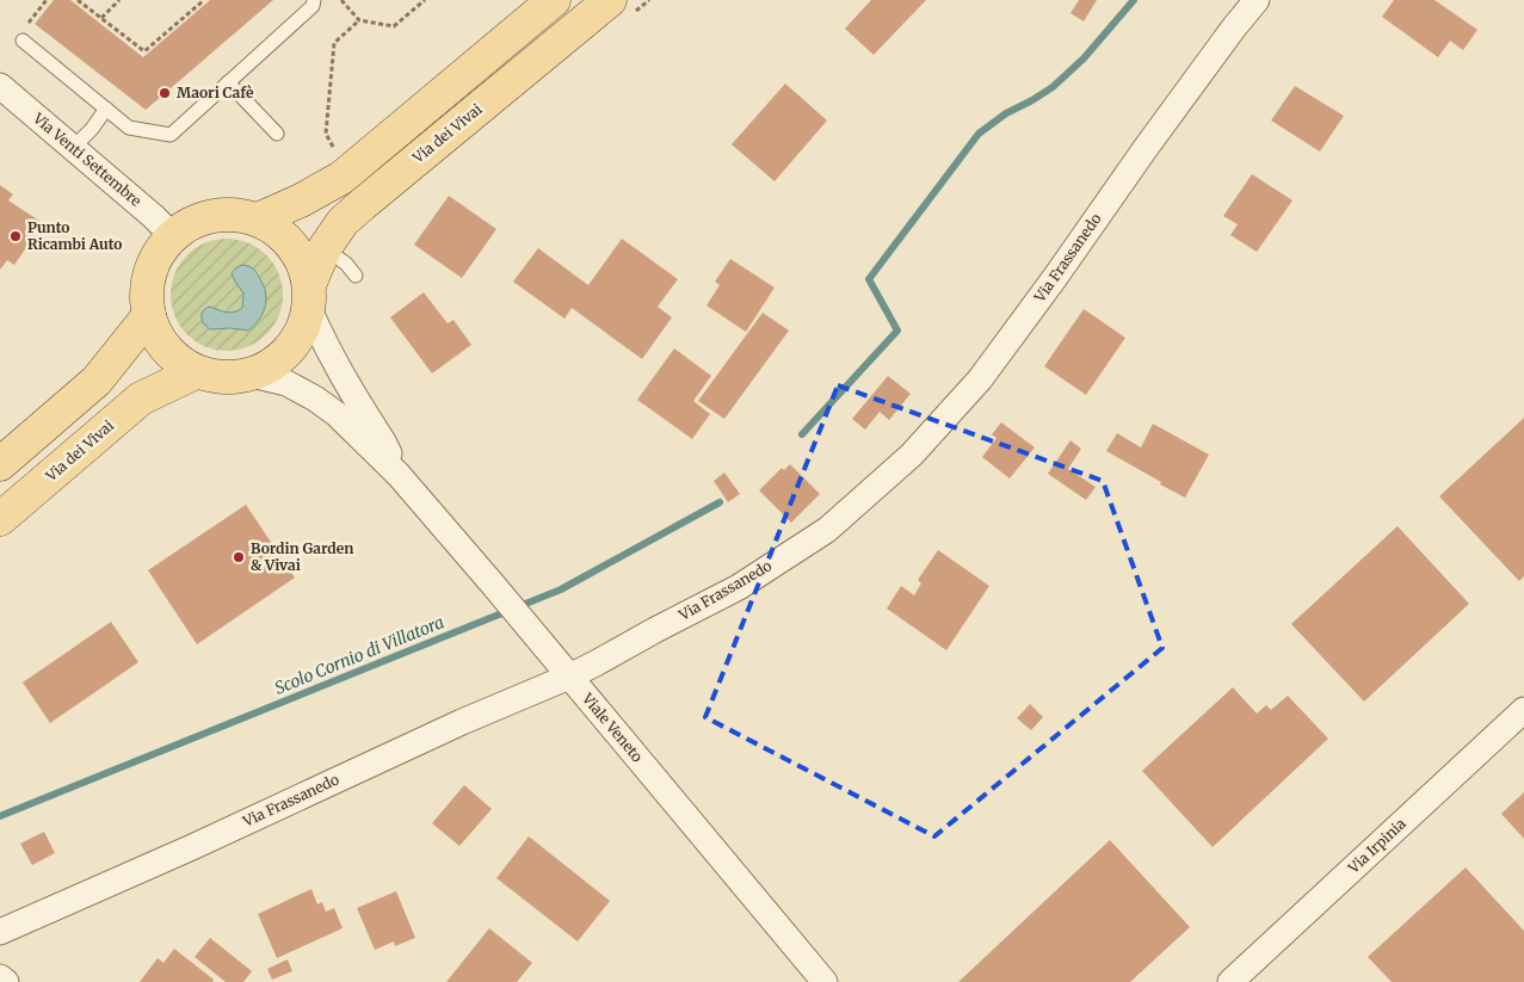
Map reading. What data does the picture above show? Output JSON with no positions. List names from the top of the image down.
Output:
{
  "streets": {
    "main road": ["Via dei Vivai"],
    "street": [
      "Via Venti Settembre",
      "Via Frassanedo",
      "Viale Veneto",
      "Via Irpinia"
    ]
  },
  "crossings": [
    ["Via dei Vivai", "Via Venti Settembre"],
    ["Via dei Vivai", "Viale Veneto"],
    ["Via Venti Settembre", "Viale Veneto"],
    ["Via Frassanedo", "Viale Veneto"]
  ],
  "water": ["Scolo Cornio di Villatora"],
  "places": ["Maori Cafè", "Punto Ricambi Auto", "Bordin Garden & Vivai"]
}
